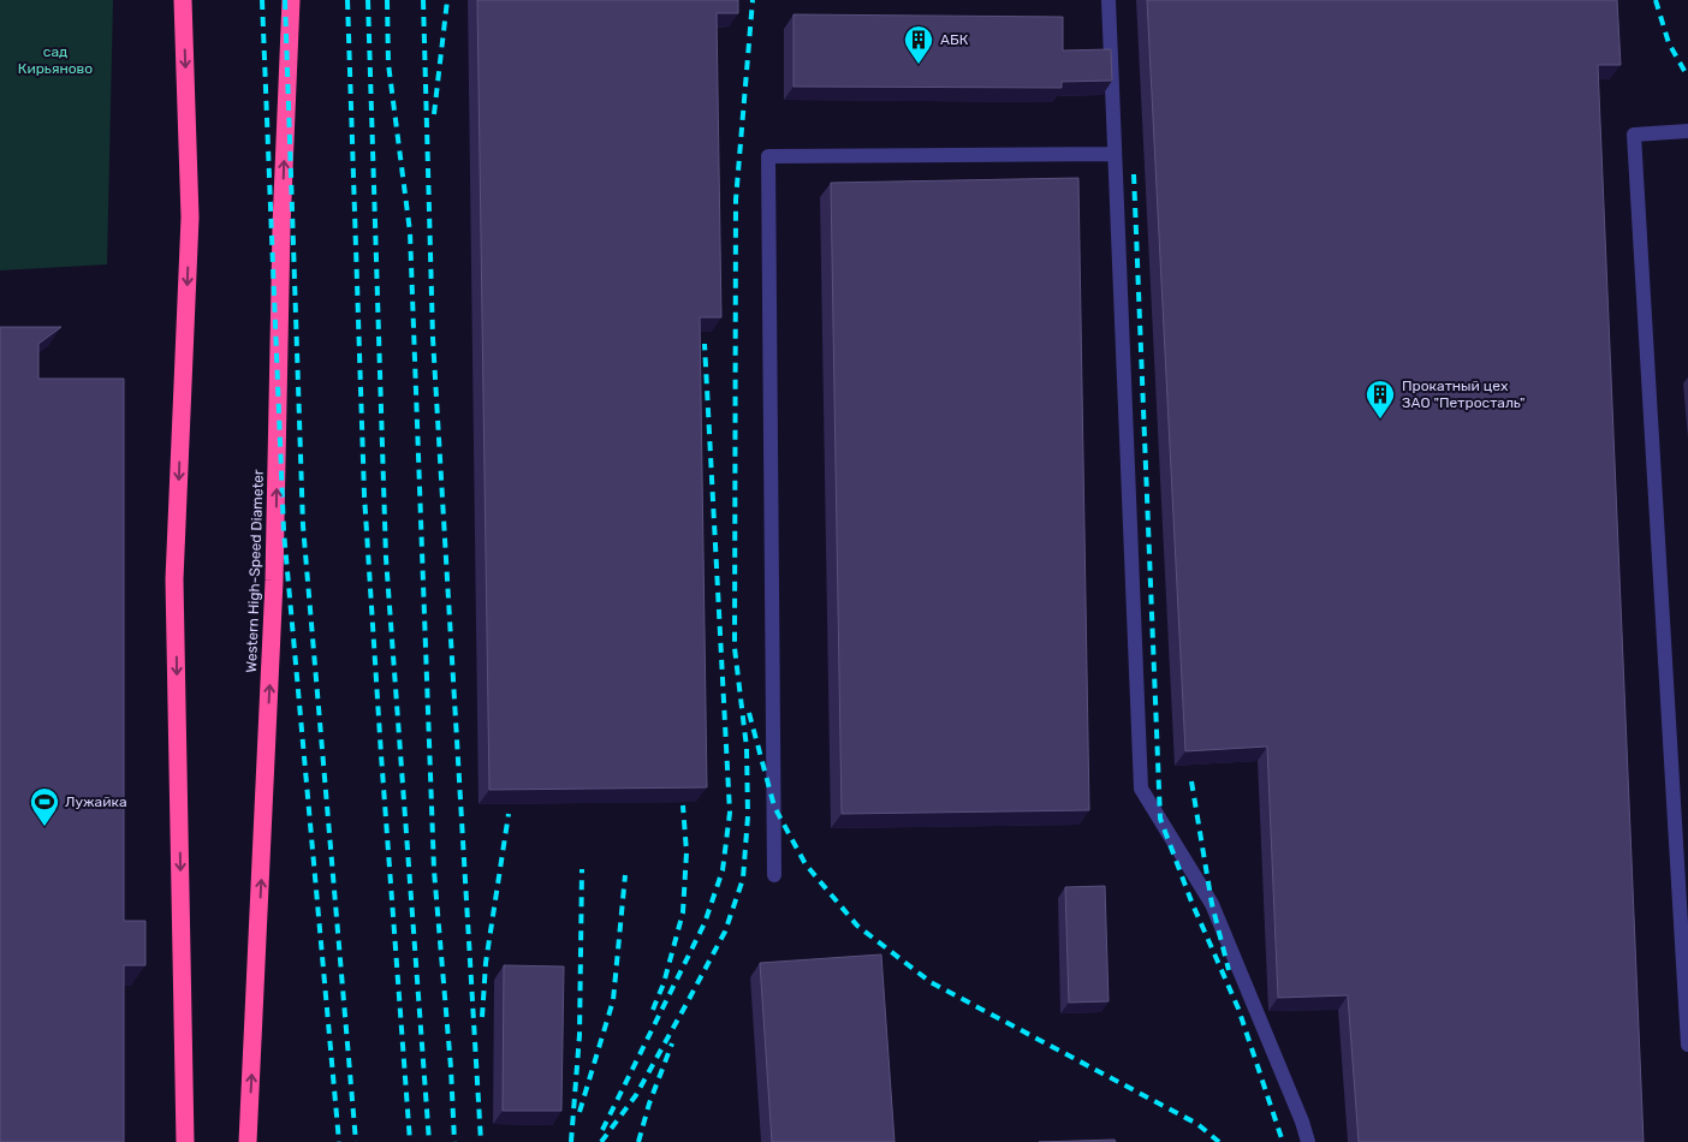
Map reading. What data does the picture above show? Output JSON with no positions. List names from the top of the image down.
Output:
{
  "streets": {
    "highway": ["Western High-Speed Diameter"]
  },
  "parks": ["сад Кирьяново"],
  "places": {
    "building": ["АБК", "Прокатный цех ЗАО \"Петросталь\""],
    "sports": ["Лужайка"]
  }
}
